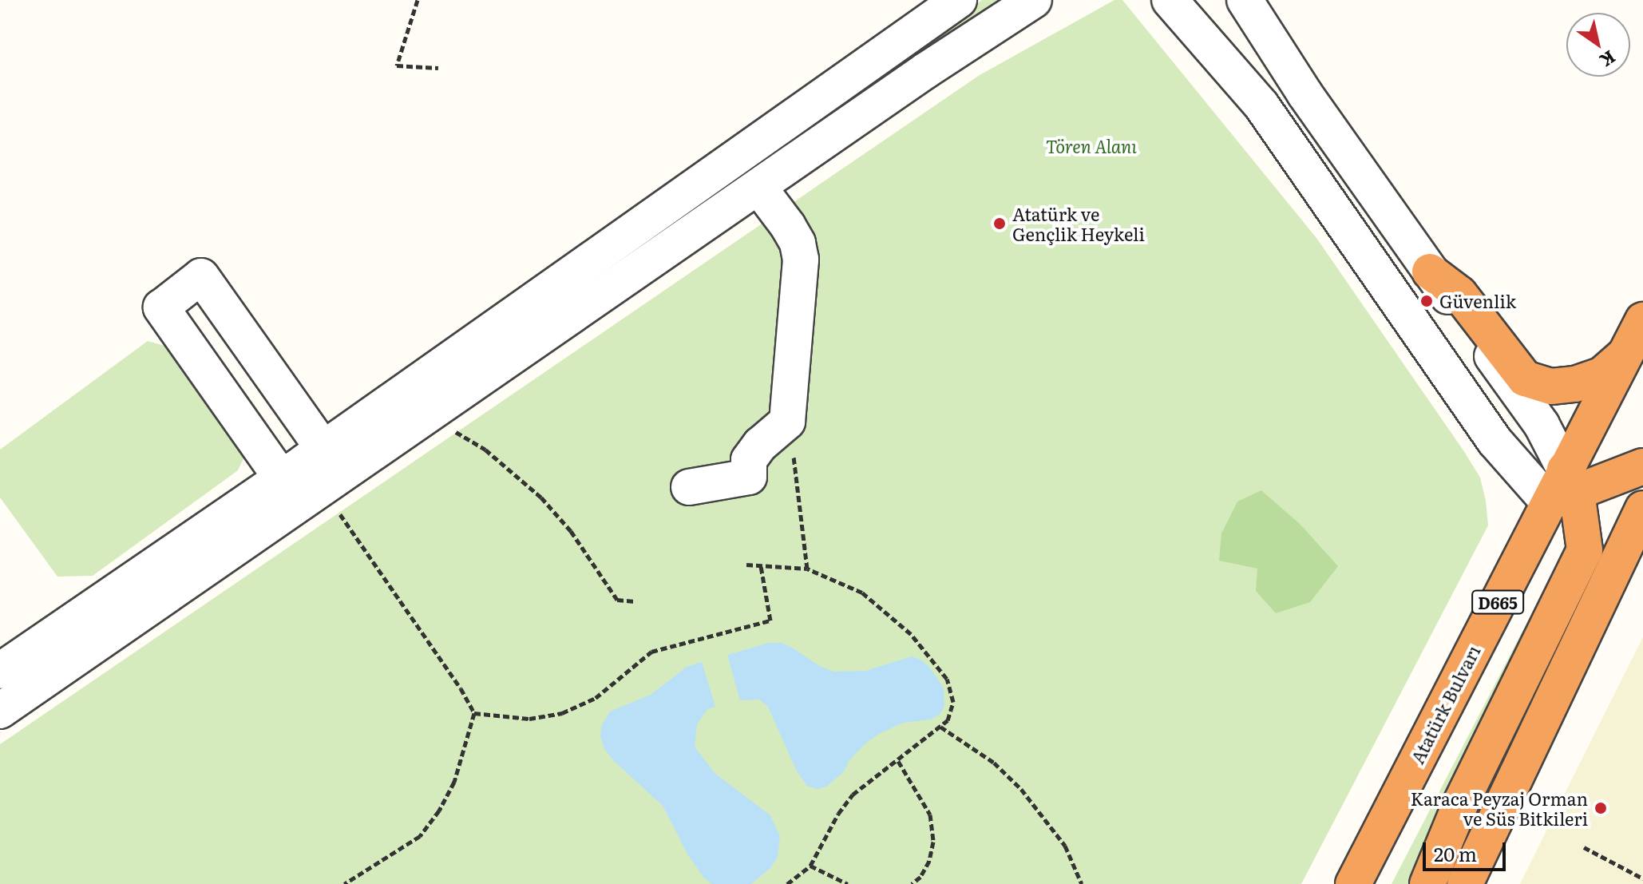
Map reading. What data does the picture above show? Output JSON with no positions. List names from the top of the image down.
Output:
{
  "streets": {
    "highway": ["D665", "Atatürk Bulvarı"]
  },
  "parks": ["Tören Alanı"],
  "places": ["Atatürk ve Gençlik Heykeli", "Güvenlik", "Karaca Peyzaj Orman ve Süs Bitkileri"],
  "scale_bar": "20 m",
  "north": "bottom right"
}
